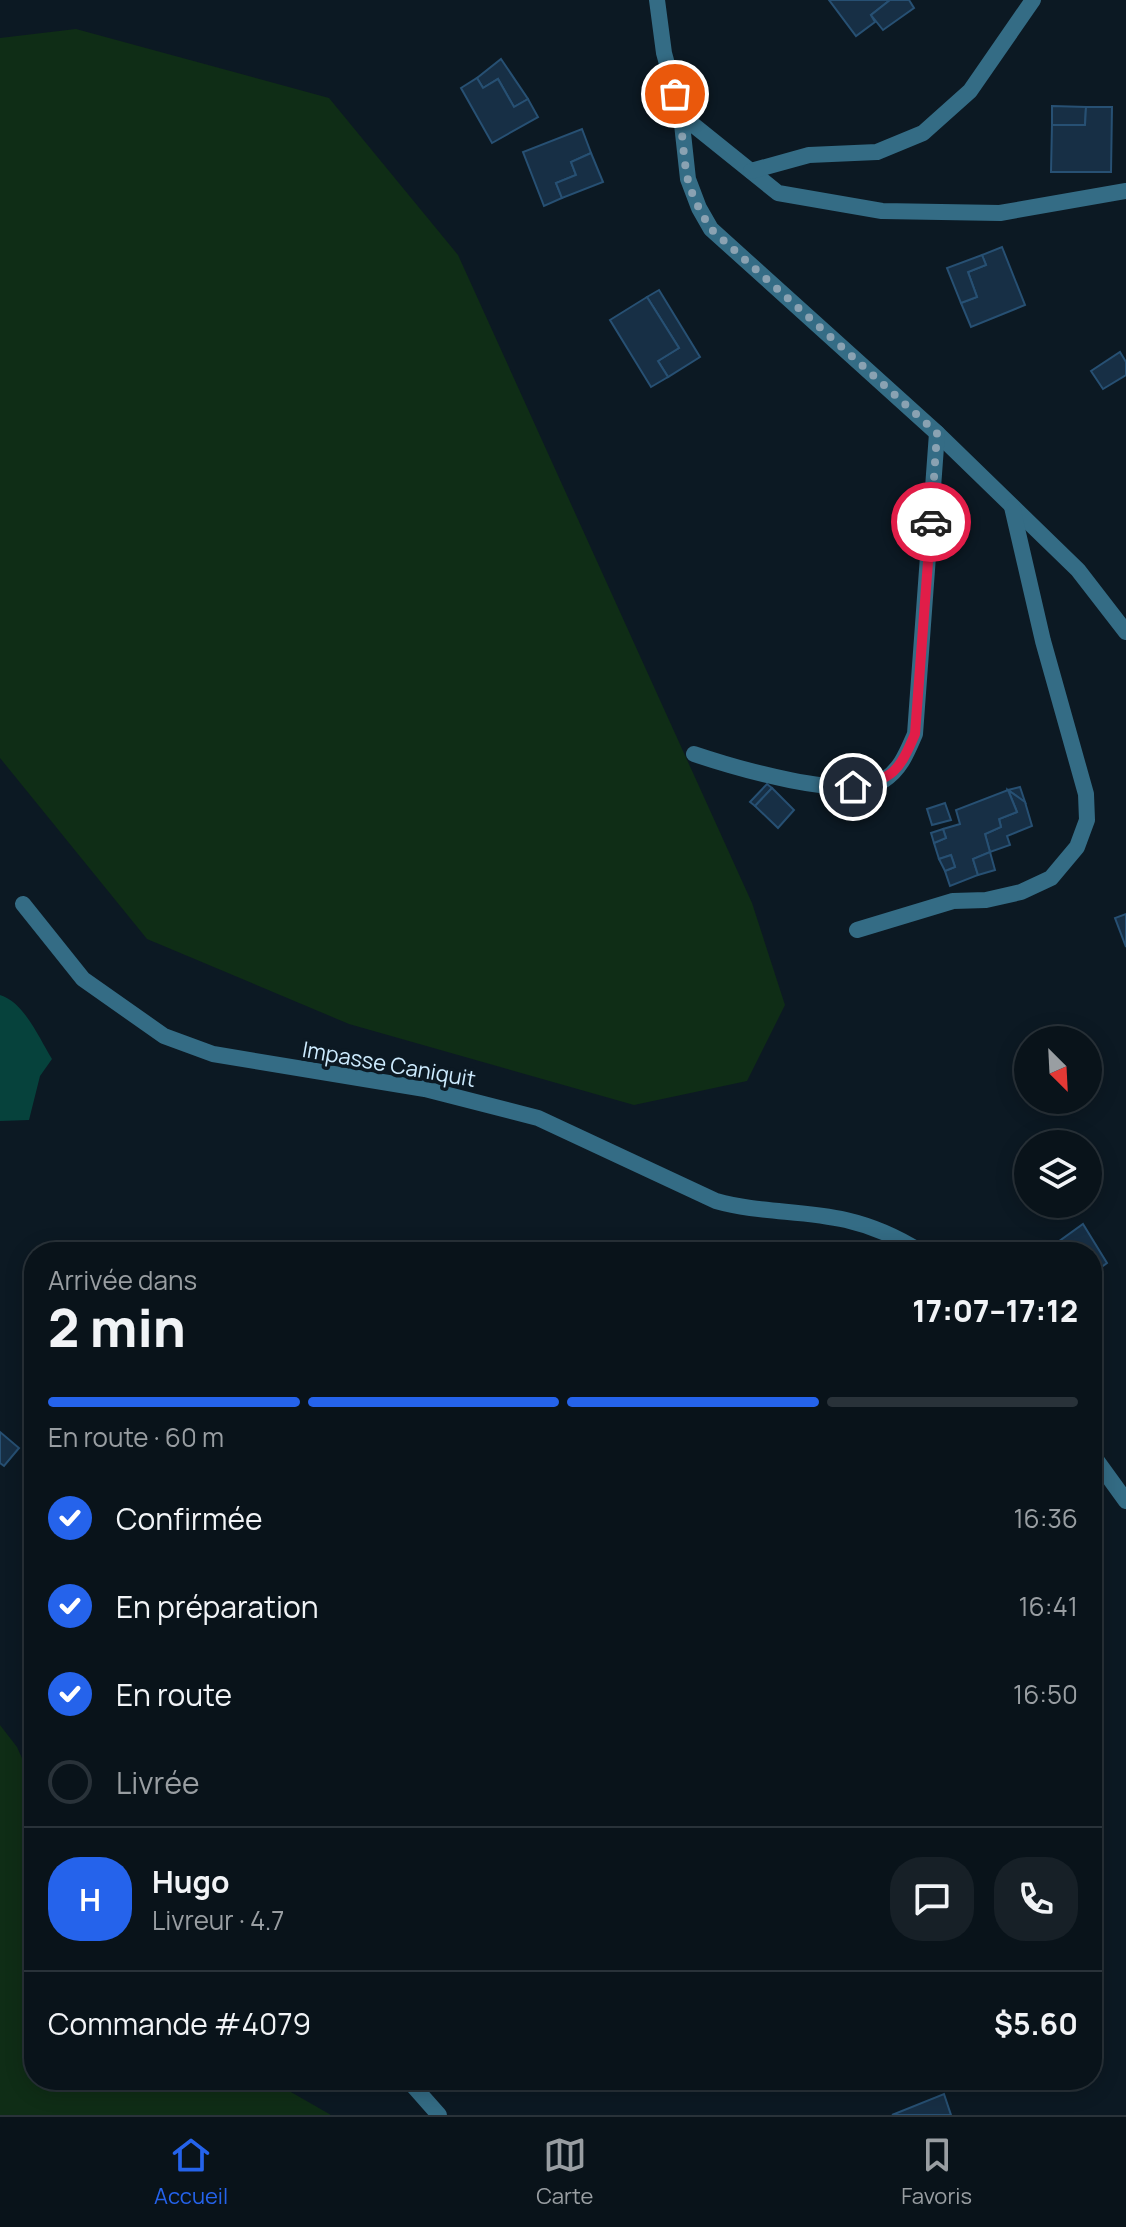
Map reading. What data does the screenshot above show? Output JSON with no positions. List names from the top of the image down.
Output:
{
  "streets": {
    "street": ["Impasse Caniquit"]
  },
  "north": "bottom right",
  "page": {
    "heading": ["2 min", "Arrivée dans", "17:07–17:12"],
    "panel": [
      "Hugo",
      "Livreur · 4.7",
      "Commande #4079",
      "$5.60"
    ],
    "bar": "En route · 60 m",
    "list": [
      ["Confirmée", "16:36"],
      ["En préparation", "16:41"],
      ["En route", "16:50"],
      "Livrée"
    ],
    "round": "H",
    "tabs": ["Accueil", "Carte", "Favoris"]
  }
}
